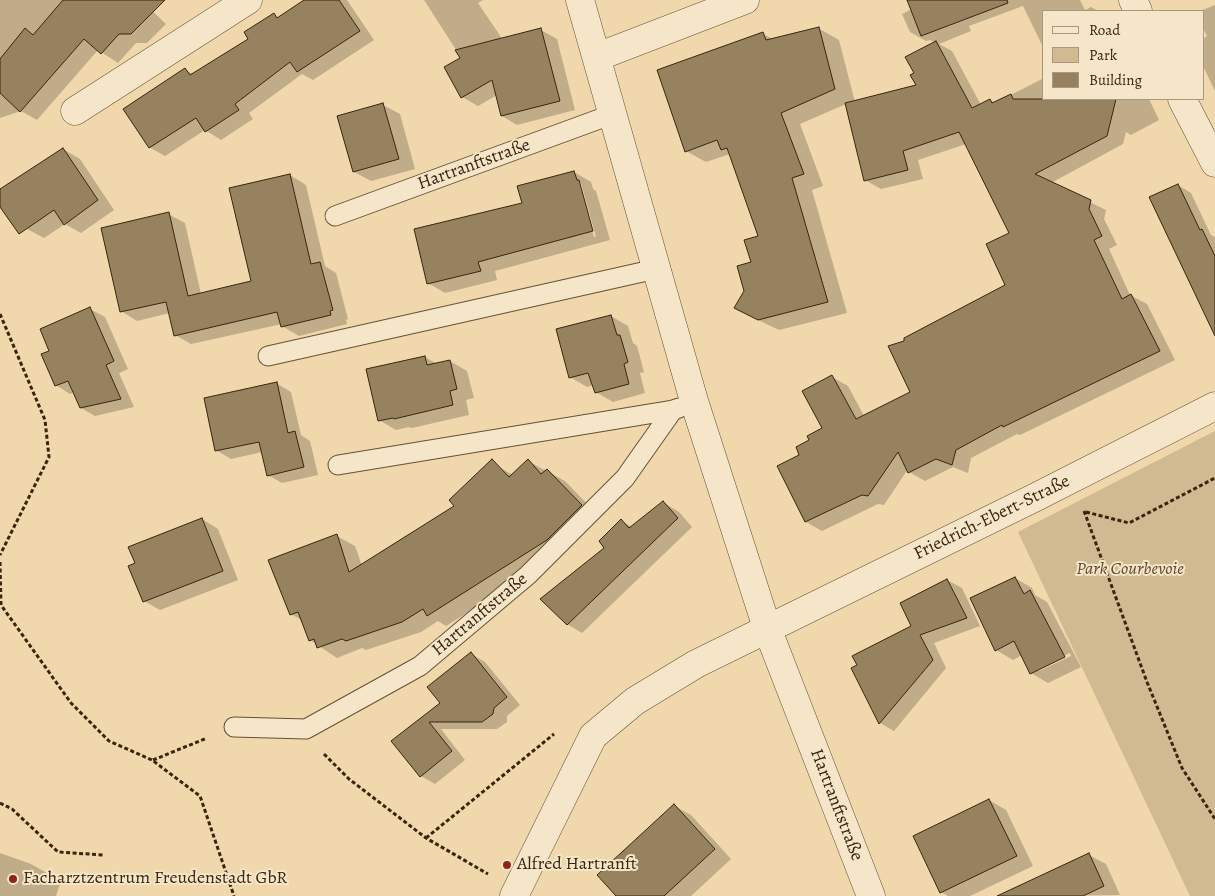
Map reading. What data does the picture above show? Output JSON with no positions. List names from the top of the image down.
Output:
{
  "streets": {
    "street": ["Hartranftstraße", "Friedrich-Ebert-Straße"]
  },
  "crossings": [
    ["Hartranftstraße", "Friedrich-Ebert-Straße"]
  ],
  "parks": ["Park Courbevoie"],
  "places": ["Alfred Hartranft", "Facharztzentrum Freudenstadt GbR"],
  "legend": ["Road", "Park", "Building"]
}
